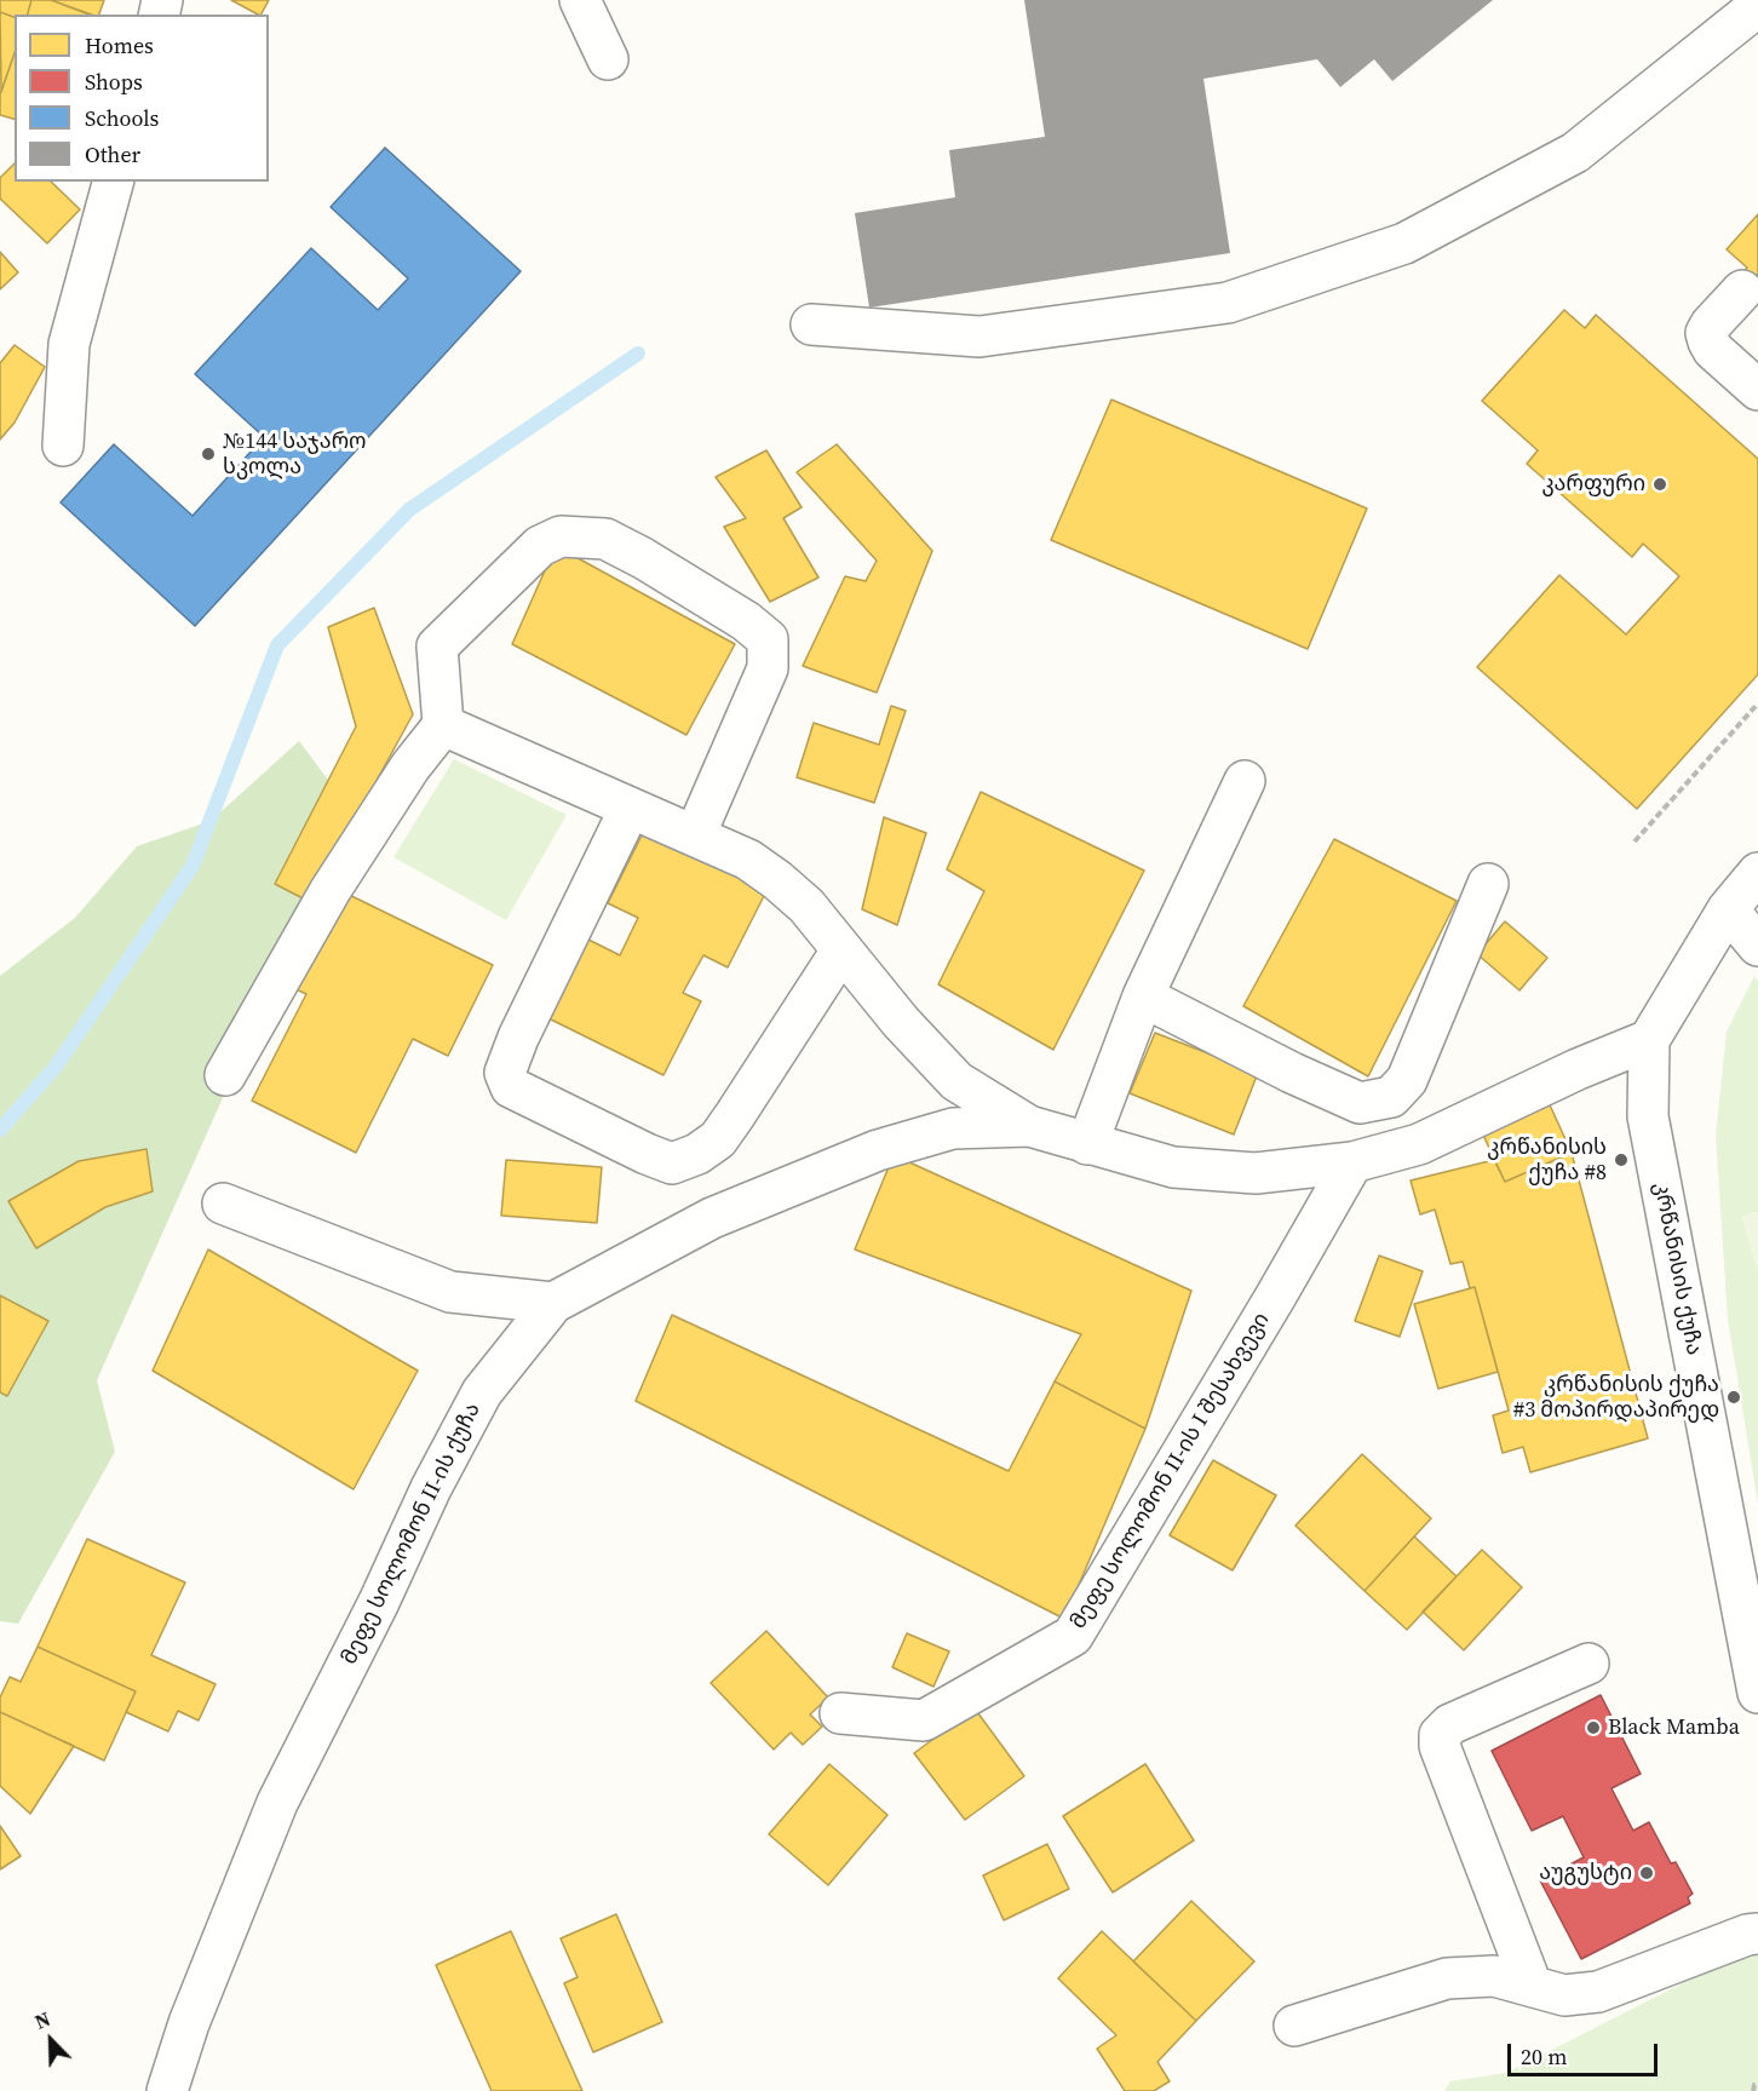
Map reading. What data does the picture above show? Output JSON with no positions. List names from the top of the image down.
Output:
{
  "streets": {
    "street": ["კრწანისის ქუჩა", "მეფე სოლომონ II-ის I შესახვევი", "მეფე სოლომონ II-ის ქუჩა"]
  },
  "crossings": [
    ["კრწანისის ქუჩა", "მეფე სოლომონ II-ის ქუჩა"],
    ["მეფე სოლომონ II-ის I შესახვევი", "მეფე სოლომონ II-ის ქუჩა"]
  ],
  "places": [
    "№144 საჯარო სკოლა",
    "კარფური",
    "კრწანისის ქუჩა #8",
    "კრწანისის ქუჩა #3 მოპირდაპირედ",
    "Black Mamba",
    "აუგუსტი"
  ],
  "legend": [
    "Homes",
    "Shops",
    "Schools",
    "Other"
  ],
  "scale_bar": "20 m",
  "north": "top left"
}
